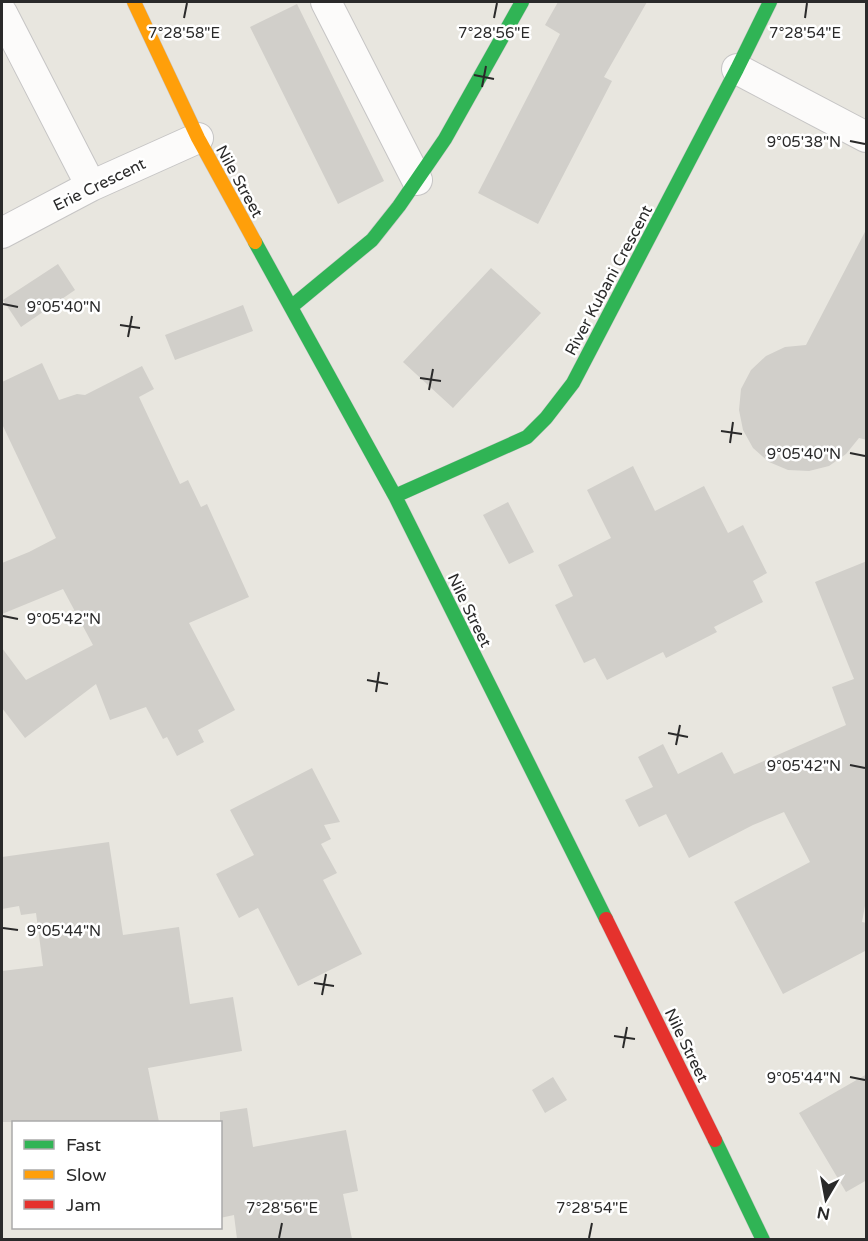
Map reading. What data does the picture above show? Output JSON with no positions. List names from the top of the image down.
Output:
{
  "streets": {
    "street": ["Nile Street", "Erie Crescent", "River Kubani Crescent"]
  },
  "crossings": [
    ["Nile Street", "Erie Crescent"],
    ["Nile Street", "River Kubani Crescent"]
  ],
  "legend": ["Fast", "Slow", "Jam"],
  "north": "bottom",
  "coordinates": [
    "7°28'58\"E",
    "7°28'56\"E",
    "7°28'54\"E",
    "9°05'38\"N",
    "9°05'40\"N",
    "9°05'42\"N",
    "9°05'44\"N"
  ]
}
